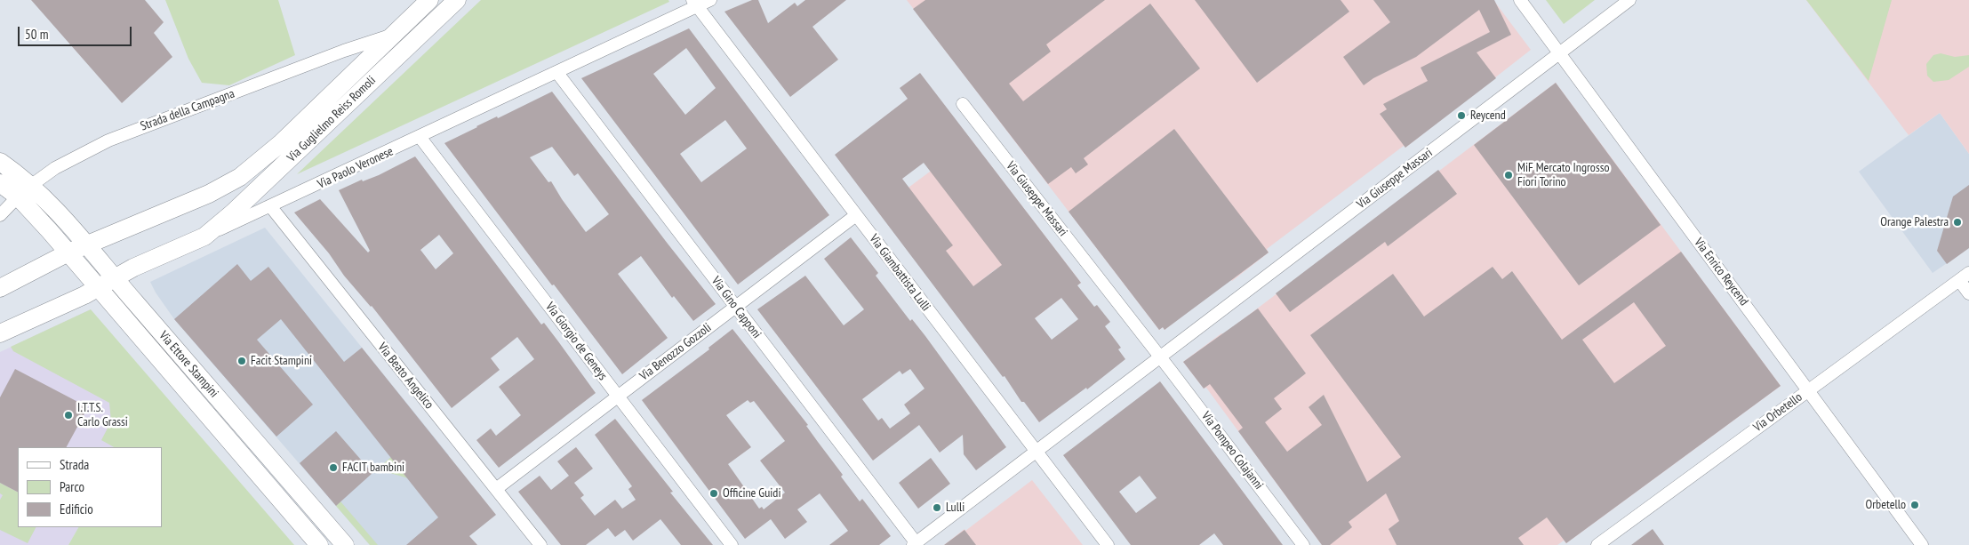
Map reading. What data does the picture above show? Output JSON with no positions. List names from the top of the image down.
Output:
{
  "streets": {
    "main road": ["Via Guglielmo Reiss Romoli", "Via Paolo Veronese", "Via Ettore Stampini"],
    "street": [
      "Strada della Campagna",
      "Via Giuseppe Massari",
      "Via Enrico Reycend",
      "Via Giambattista Lulli",
      "Via Gino Capponi",
      "Via Giorgio de Geneys",
      "Via Benozzo Gozzoli",
      "Via Beato Angelico",
      "Via Orbetello",
      "Via Pompeo Colajanni"
    ]
  },
  "crossings": [
    ["Strada della Campagna", "Via Guglielmo Reiss Romoli"],
    ["Strada della Campagna", "Via Ettore Stampini"],
    ["Via Guglielmo Reiss Romoli", "Via Paolo Veronese"],
    ["Via Guglielmo Reiss Romoli", "Via Ettore Stampini"],
    ["Via Paolo Veronese", "Via Giambattista Lulli"],
    ["Via Paolo Veronese", "Via Gino Capponi"],
    ["Via Paolo Veronese", "Via Giorgio de Geneys"],
    ["Via Paolo Veronese", "Via Ettore Stampini"],
    ["Via Paolo Veronese", "Via Beato Angelico"],
    ["Via Giuseppe Massari", "Via Enrico Reycend"],
    ["Via Giuseppe Massari", "Via Giambattista Lulli"],
    ["Via Giuseppe Massari", "Via Gino Capponi"],
    ["Via Giuseppe Massari", "Via Pompeo Colajanni"],
    ["Via Enrico Reycend", "Via Orbetello"],
    ["Via Giambattista Lulli", "Via Benozzo Gozzoli"],
    ["Via Gino Capponi", "Via Benozzo Gozzoli"],
    ["Via Giorgio de Geneys", "Via Benozzo Gozzoli"],
    ["Via Benozzo Gozzoli", "Via Beato Angelico"]
  ],
  "places": [
    "Reycend",
    "MiF Mercato Ingrosso Fiori Torino",
    "Orange Palestra",
    "Facit Stampini",
    "I.T.T.S. Carlo Grassi",
    "FACIT bambini",
    "Officine Guidi",
    "Orbetello",
    "Lulli"
  ],
  "legend": ["Strada", "Parco", "Edificio"],
  "scale_bar": "50 m"
}
